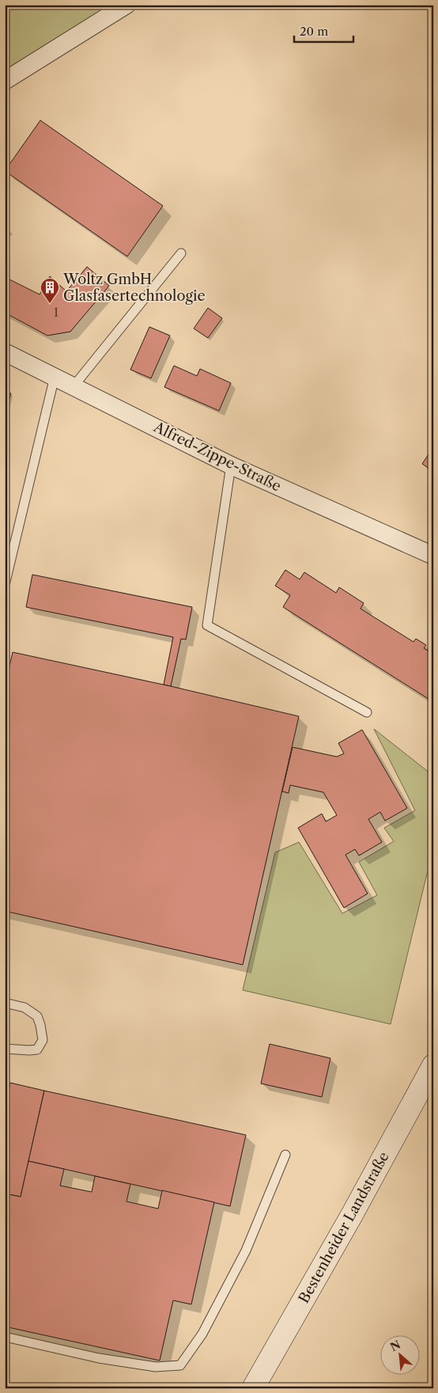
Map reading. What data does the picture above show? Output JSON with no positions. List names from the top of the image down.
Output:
{
  "streets": {
    "main road": ["Bestenheider Landstraße"],
    "street": ["Alfred-Zippe-Straße"]
  },
  "places": {
    "building": ["Woltz GmbH Glasfasertechnologie"]
  },
  "house_numbers": ["1"],
  "scale_bar": "20 m",
  "north": "top left"
}
